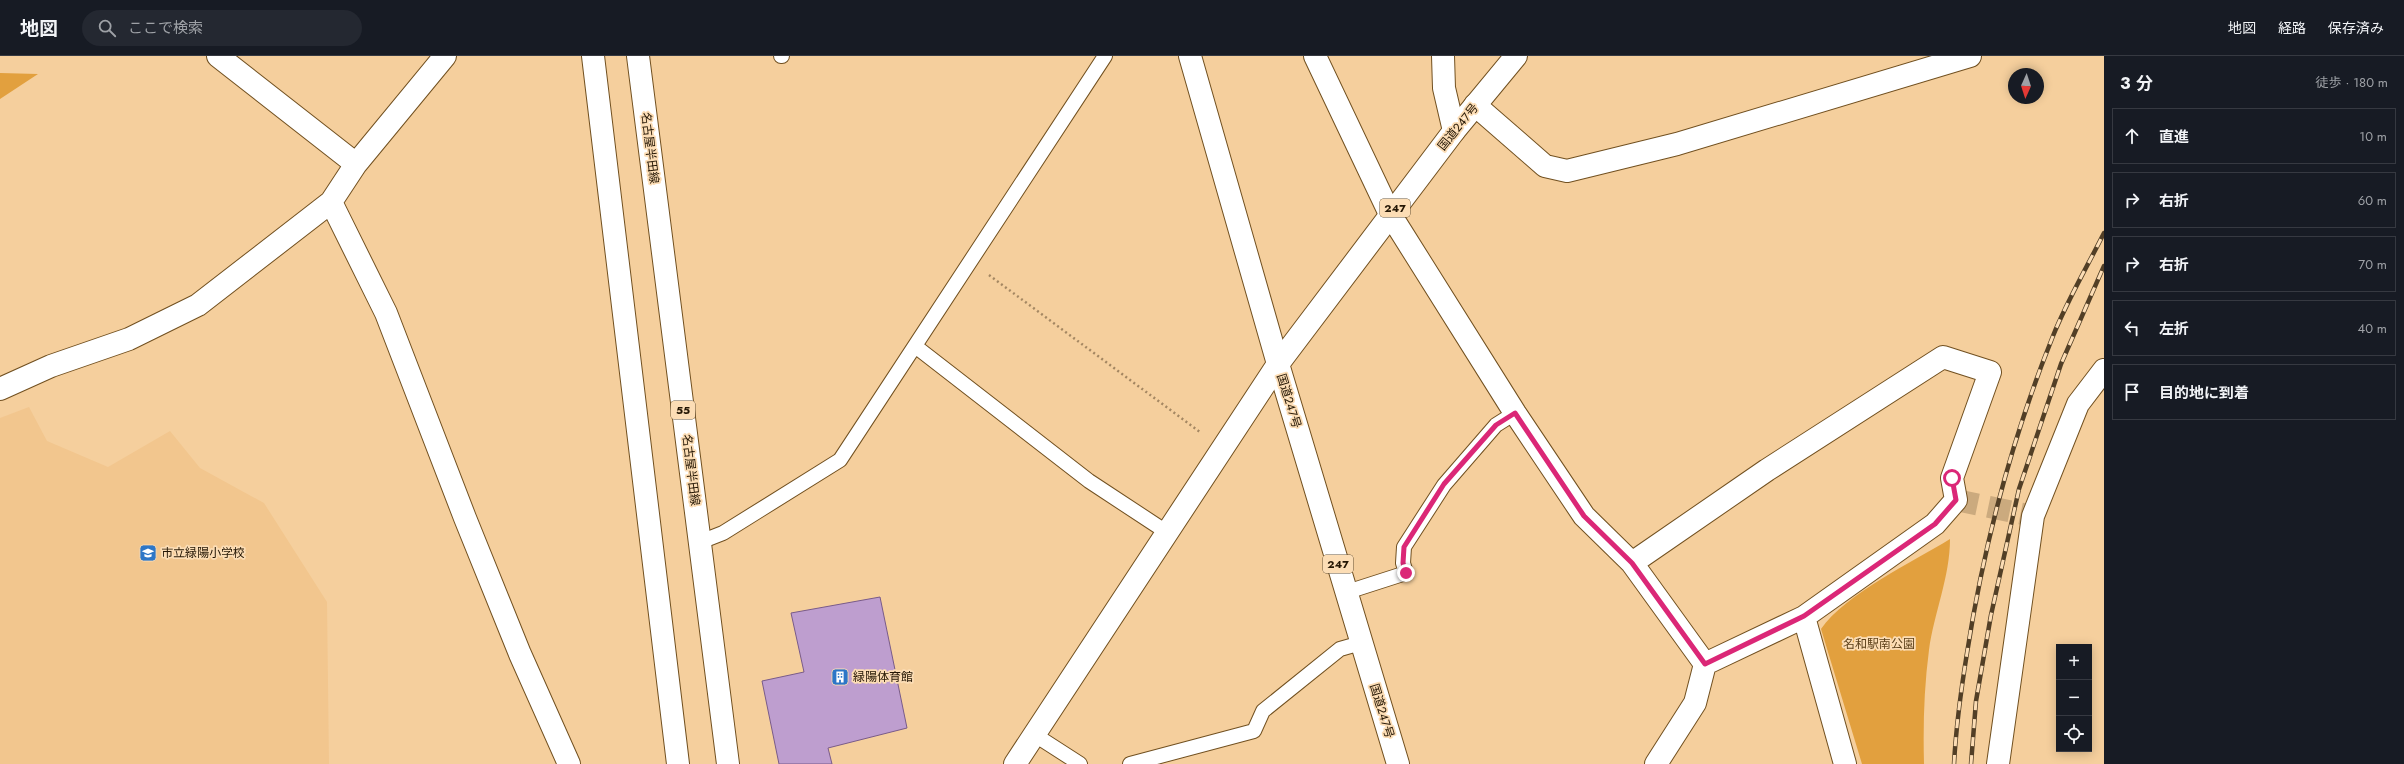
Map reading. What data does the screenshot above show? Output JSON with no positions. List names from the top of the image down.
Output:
{
  "streets": {
    "main road": [
      "国道247号",
      "名古屋半田線",
      "247",
      "55"
    ]
  },
  "parks": ["名和駅南公園"],
  "places": {
    "school or university": ["市立緑陽小学校"],
    "building": ["緑陽体育館"]
  },
  "north": "bottom",
  "page": {
    "header": "地図",
    "search": "ここで検索",
    "nav": ["地図", "経路", "保存済み"],
    "heading": ["3 分", "徒歩 · 180 m"],
    "list": [
      ["直進", "10 m"],
      ["右折", "60 m"],
      ["右折", "70 m"],
      ["左折", "40 m"],
      "目的地に到着"
    ],
    "map_buttons": ["+", "−"]
  }
}
